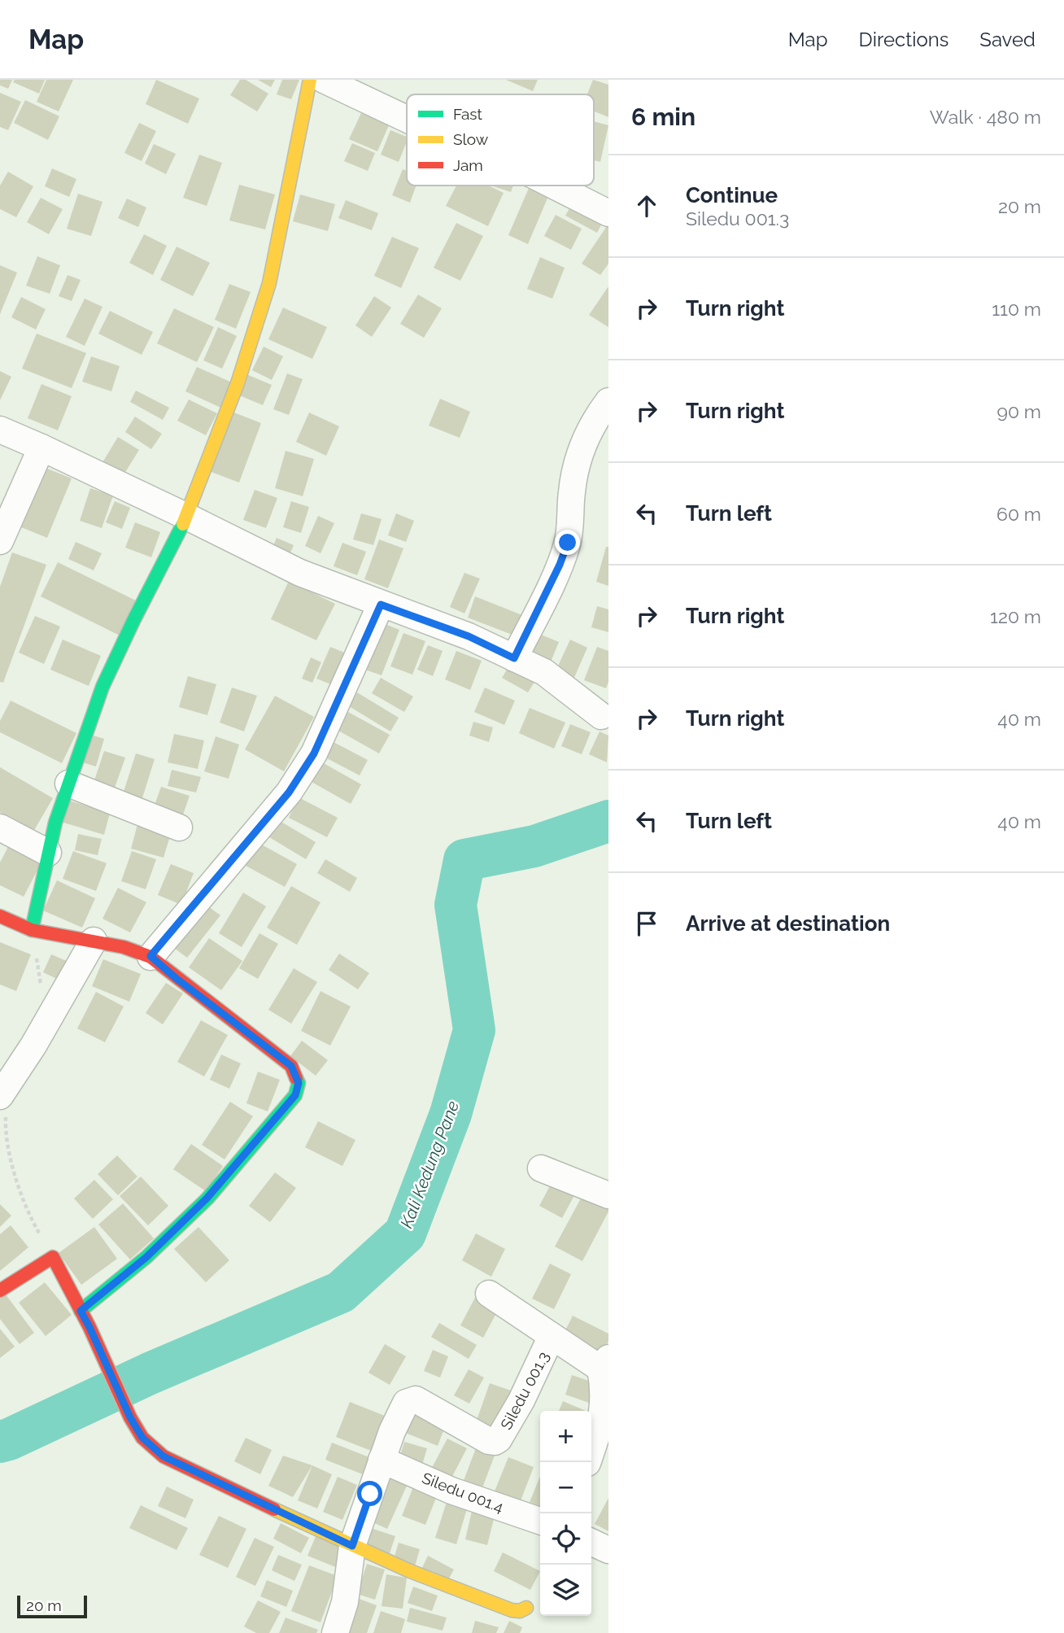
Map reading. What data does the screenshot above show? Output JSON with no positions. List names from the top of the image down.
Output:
{
  "streets": {
    "street": ["Siledu 001.3", "Siledu 001.4"]
  },
  "crossings": [
    ["Siledu 001.3", "Siledu 001.4"]
  ],
  "water": ["Kali Kedung Pane"],
  "legend": ["Fast", "Slow", "Jam"],
  "scale_bar": "20 m",
  "page": {
    "header": "Map",
    "nav": ["Map", "Directions", "Saved"],
    "heading": ["6 min", "Walk · 480 m"],
    "list": [
      ["Continue", "Siledu 001.3", "20 m"],
      ["Turn right", "110 m"],
      ["Turn right", "90 m"],
      ["Turn left", "60 m"],
      ["Turn right", "120 m"],
      ["Turn right", "40 m"],
      ["Turn left", "40 m"],
      "Arrive at destination"
    ],
    "map_buttons": ["+", "−"],
    "scale": "20 m"
  }
}
